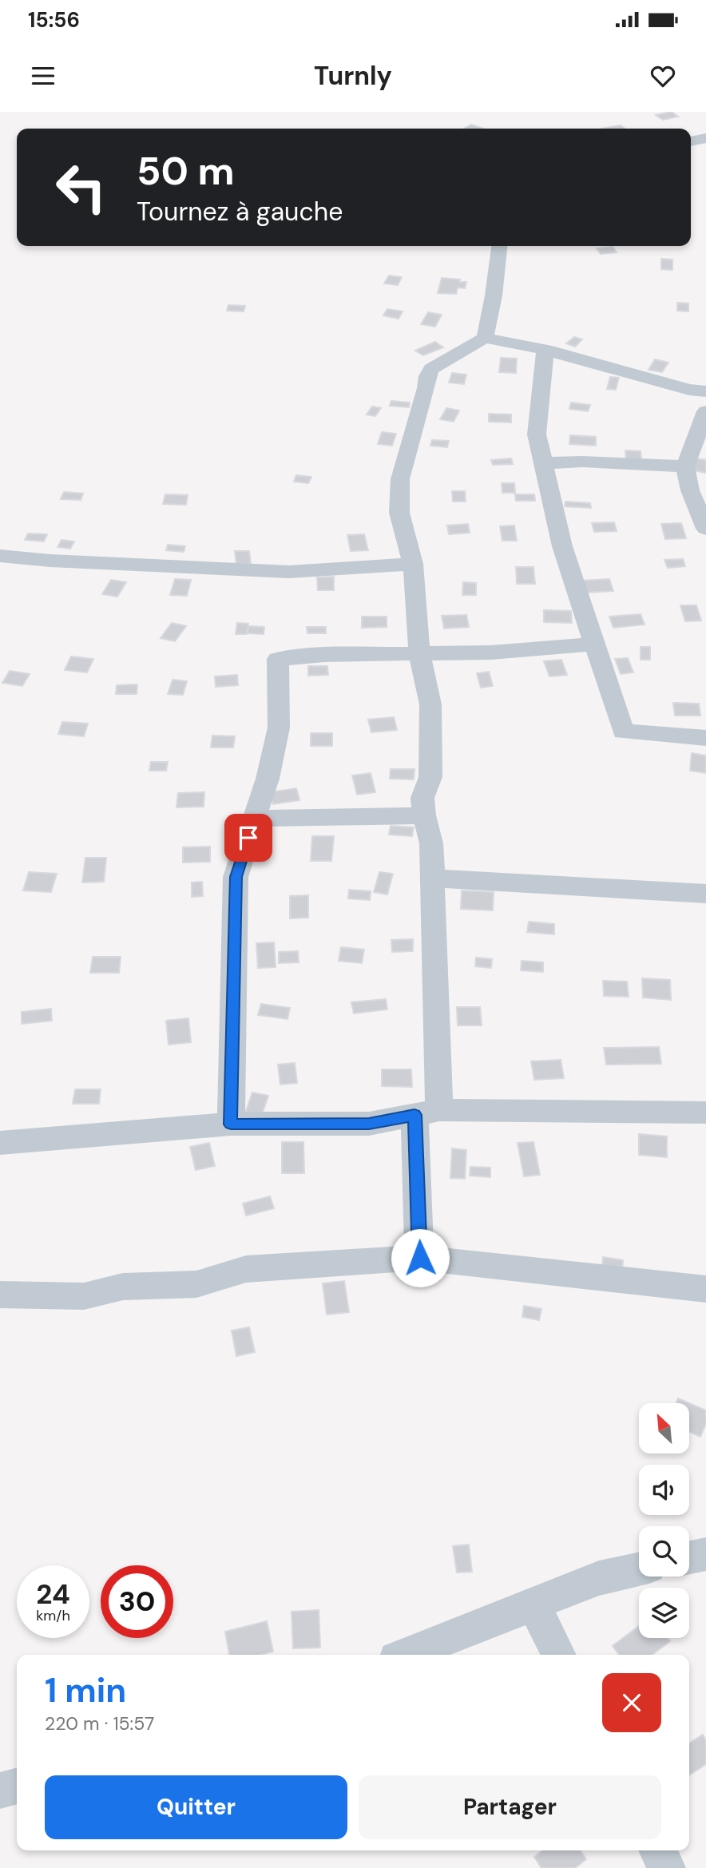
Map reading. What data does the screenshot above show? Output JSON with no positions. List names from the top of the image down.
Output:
{
  "north": "top left",
  "page": {
    "status": "15:56",
    "header": "Turnly",
    "turn": ["50 m", "Tournez à gauche"],
    "speed": "24 km/h",
    "limit": "30",
    "heading": ["1 min", "220 m · 15:57"],
    "buttons": ["Quitter", "Partager"]
  }
}
